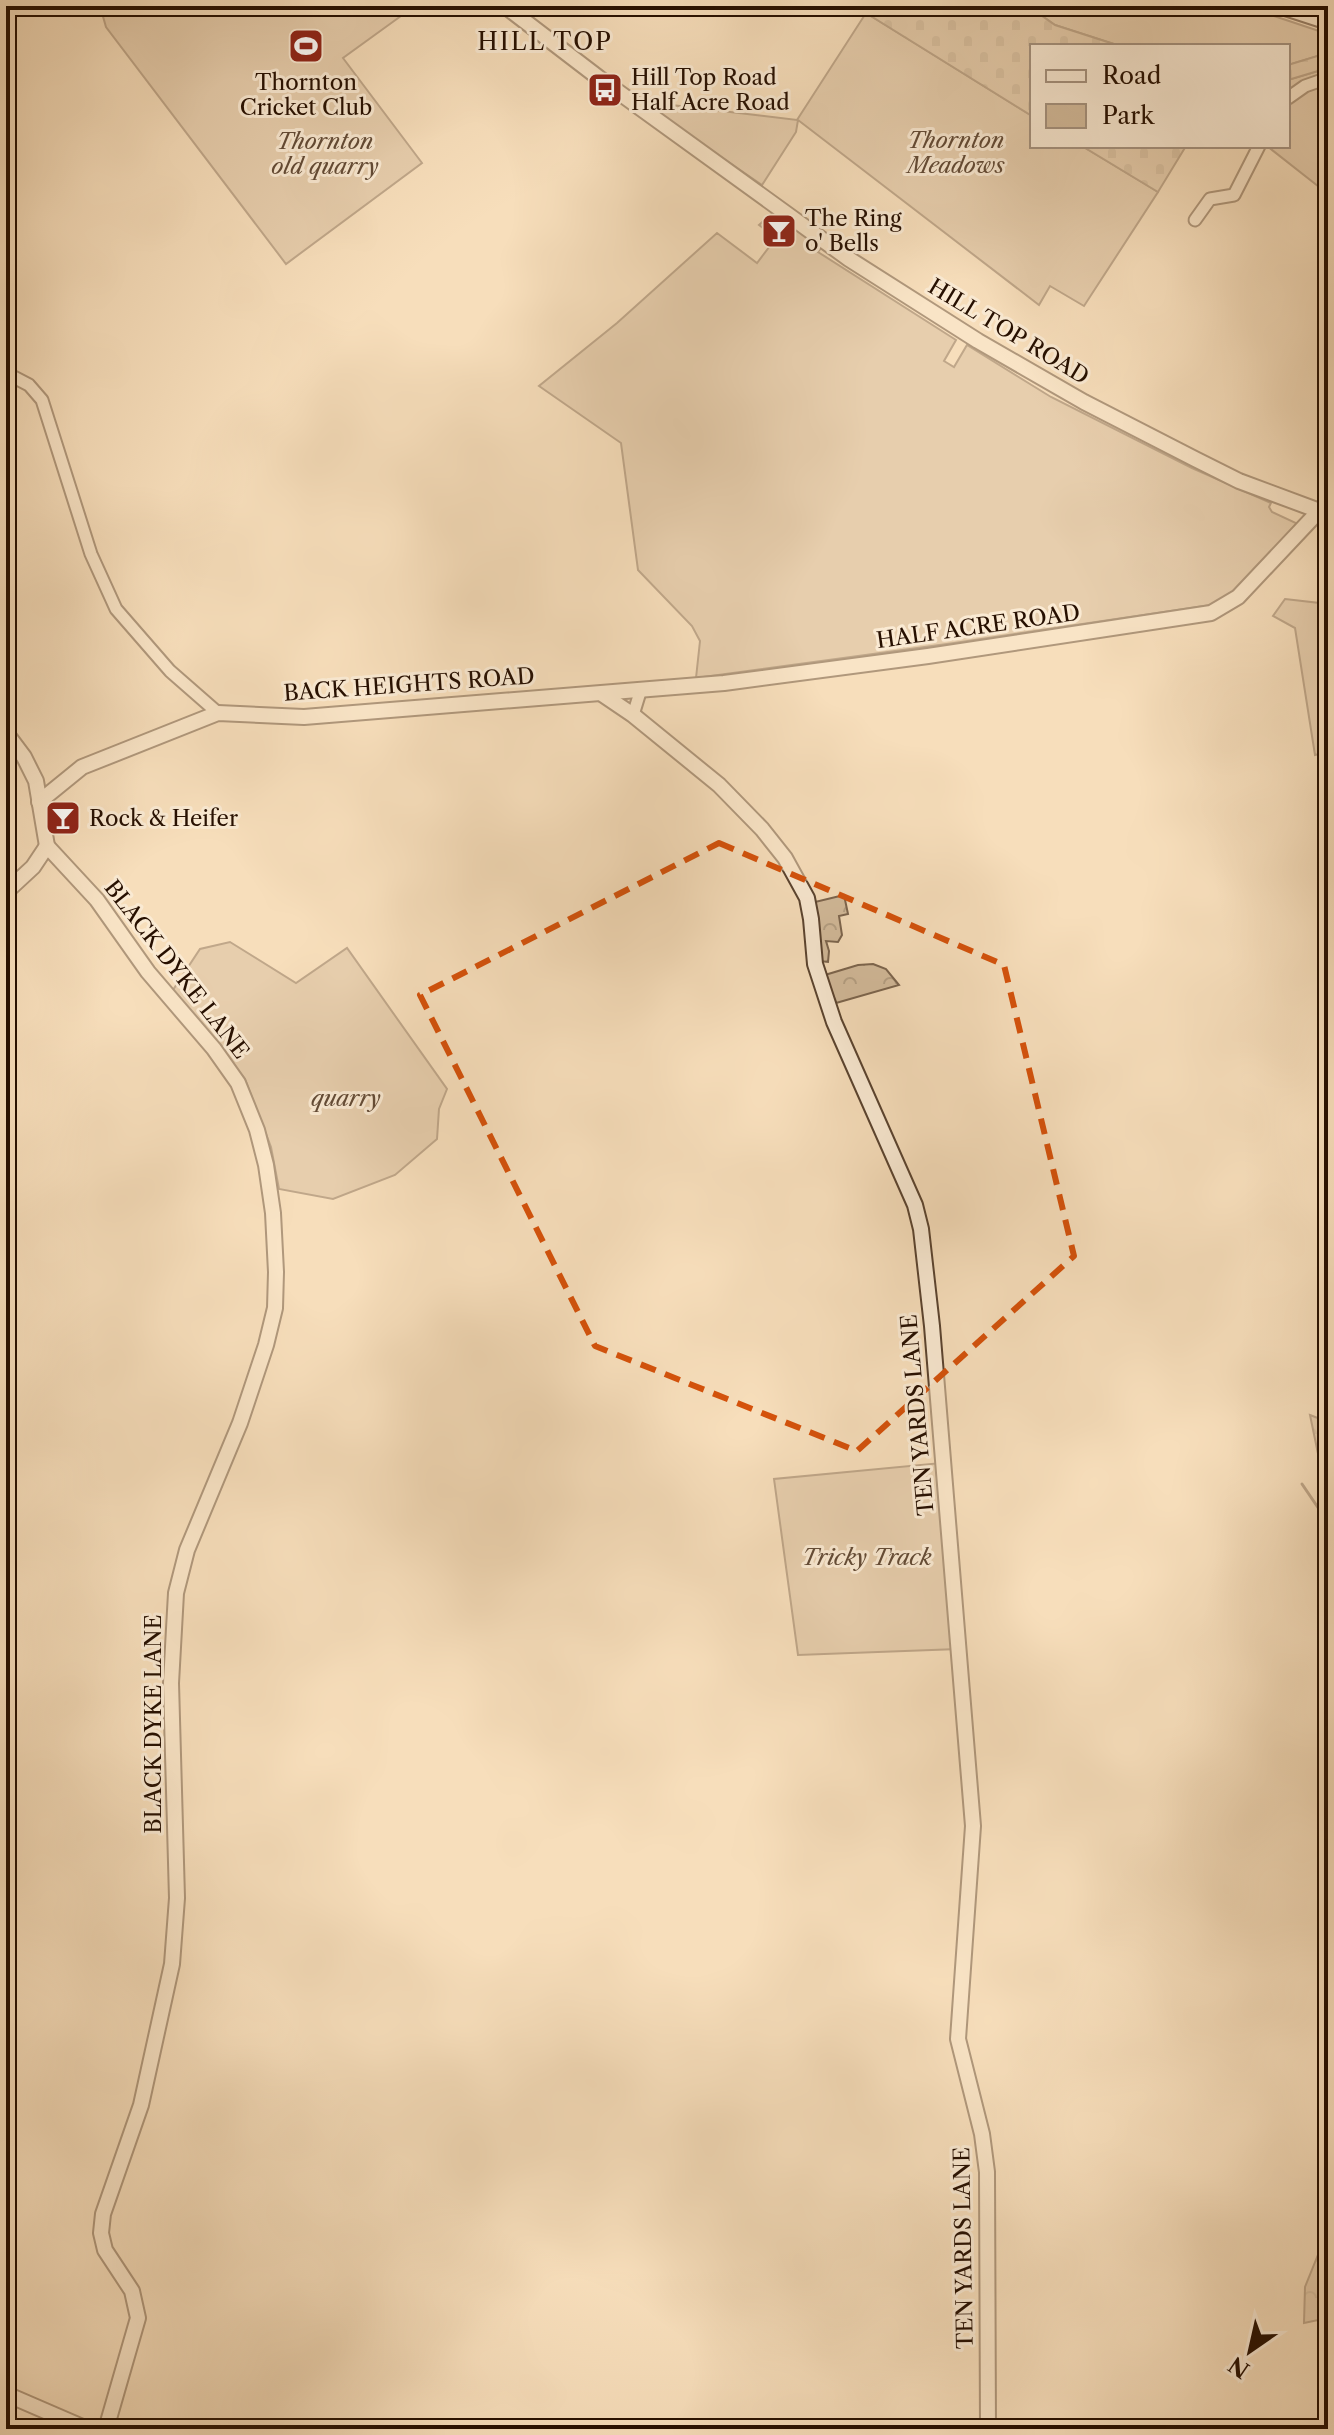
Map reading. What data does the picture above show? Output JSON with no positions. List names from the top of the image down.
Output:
{
  "streets": {
    "street": [
      "HILL TOP ROAD",
      "HALF ACRE ROAD",
      "BACK HEIGHTS ROAD",
      "BLACK DYKE LANE",
      "TEN YARDS LANE"
    ]
  },
  "crossings": [
    ["HILL TOP ROAD", "HALF ACRE ROAD"],
    ["HALF ACRE ROAD", "BACK HEIGHTS ROAD"],
    ["HALF ACRE ROAD", "TEN YARDS LANE"],
    ["BACK HEIGHTS ROAD", "TEN YARDS LANE"]
  ],
  "districts": ["HILL TOP"],
  "parks": [
    "Thornton Meadows",
    "Thornton old quarry",
    "quarry",
    "Tricky Track"
  ],
  "places": {
    "sports": ["Thornton Cricket Club"],
    "bus stop": ["Hill Top Road Half Acre Road"],
    "bar": ["The Ring o' Bells", "Rock & Heifer"]
  },
  "legend": ["Road", "Park"],
  "north": "bottom left"
}
